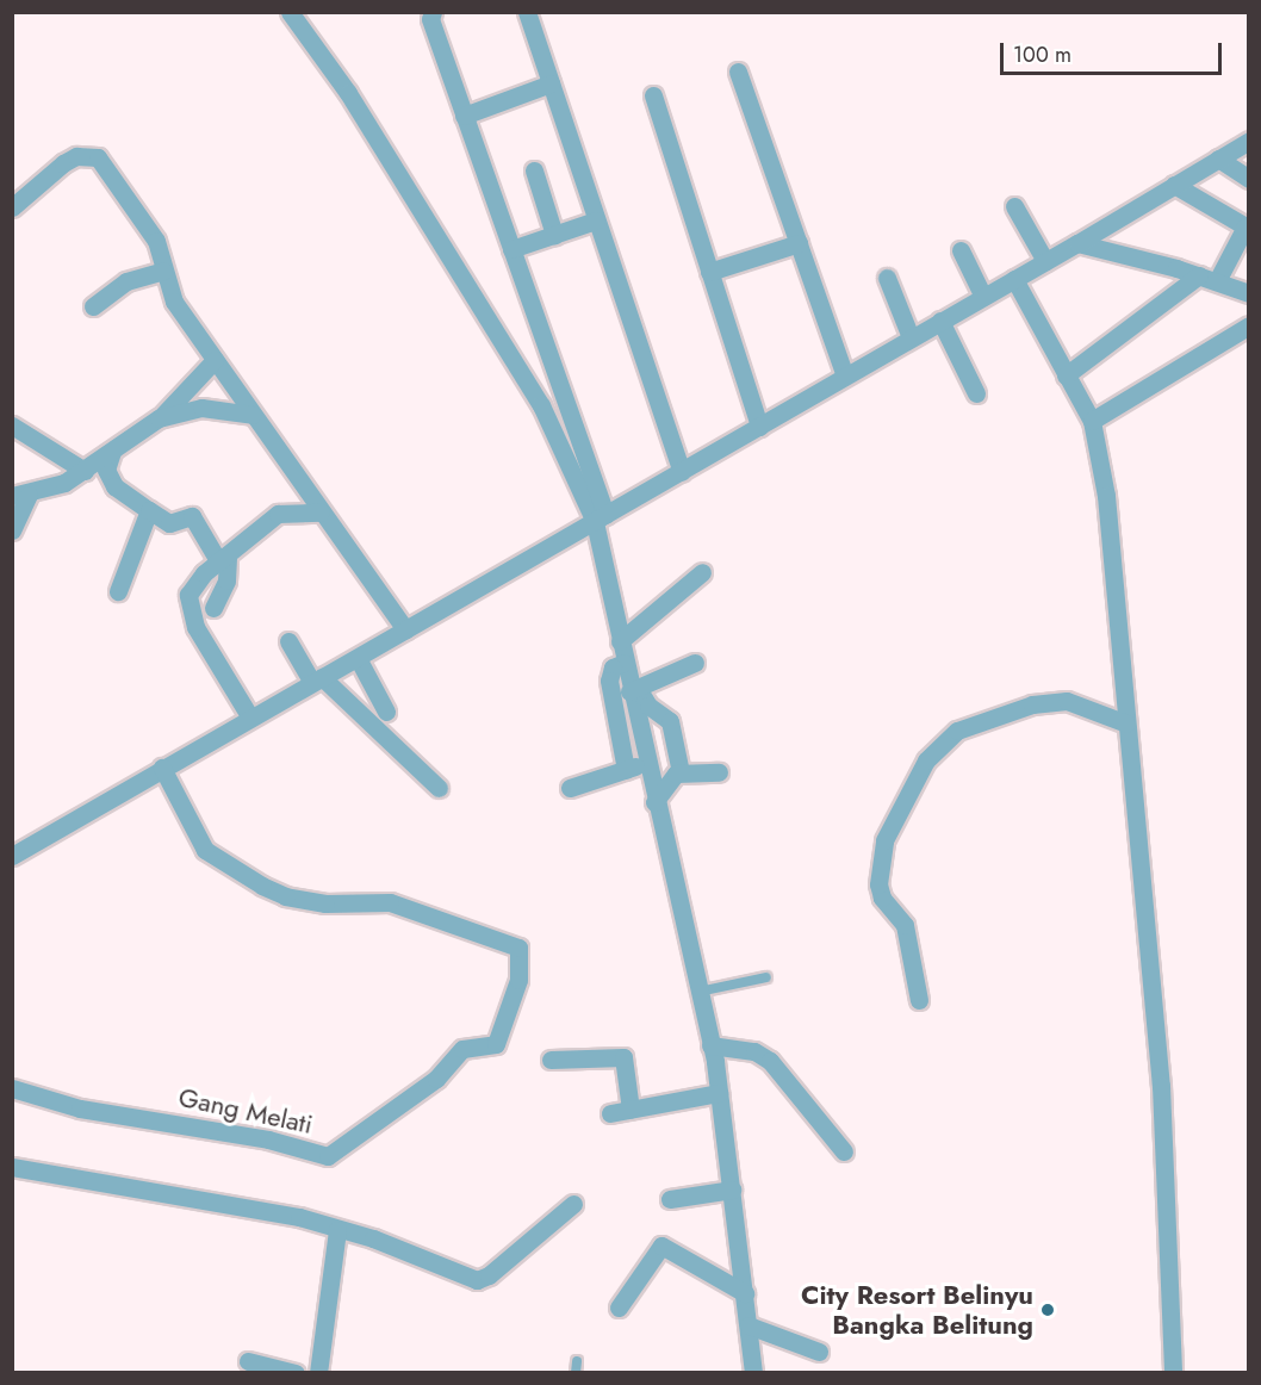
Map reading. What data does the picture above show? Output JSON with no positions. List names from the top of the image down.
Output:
{
  "streets": {
    "street": ["Gang Melati"]
  },
  "places": ["City Resort Belinyu Bangka Belitung"],
  "scale_bar": "100 m"
}
